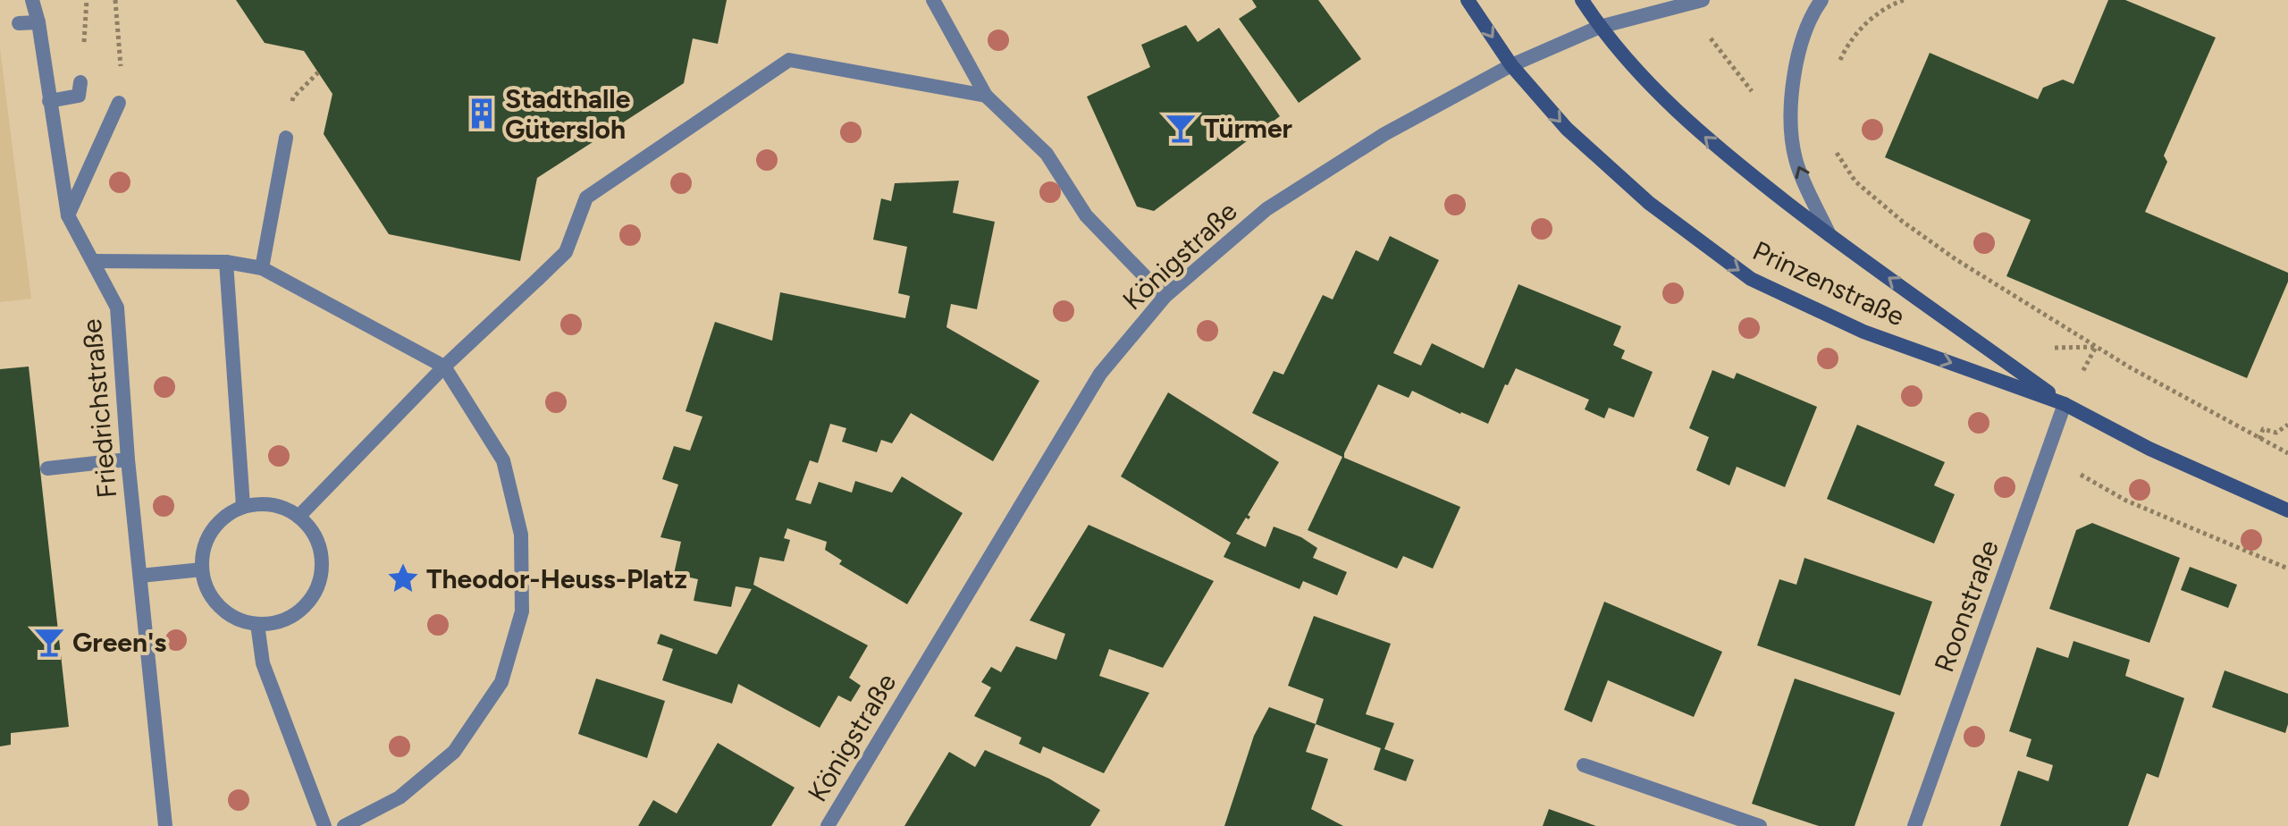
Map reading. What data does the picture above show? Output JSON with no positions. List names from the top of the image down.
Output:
{
  "streets": {
    "street": [
      "Königstraße",
      "Prinzenstraße",
      "Friedrichstraße",
      "Roonstraße"
    ]
  },
  "crossings": [
    ["Königstraße", "Prinzenstraße"],
    ["Prinzenstraße", "Roonstraße"]
  ],
  "places": {
    "building": ["Stadthalle Gütersloh"],
    "bar": ["Türmer", "Green's"],
    "place": ["Theodor-Heuss-Platz"]
  }
}
